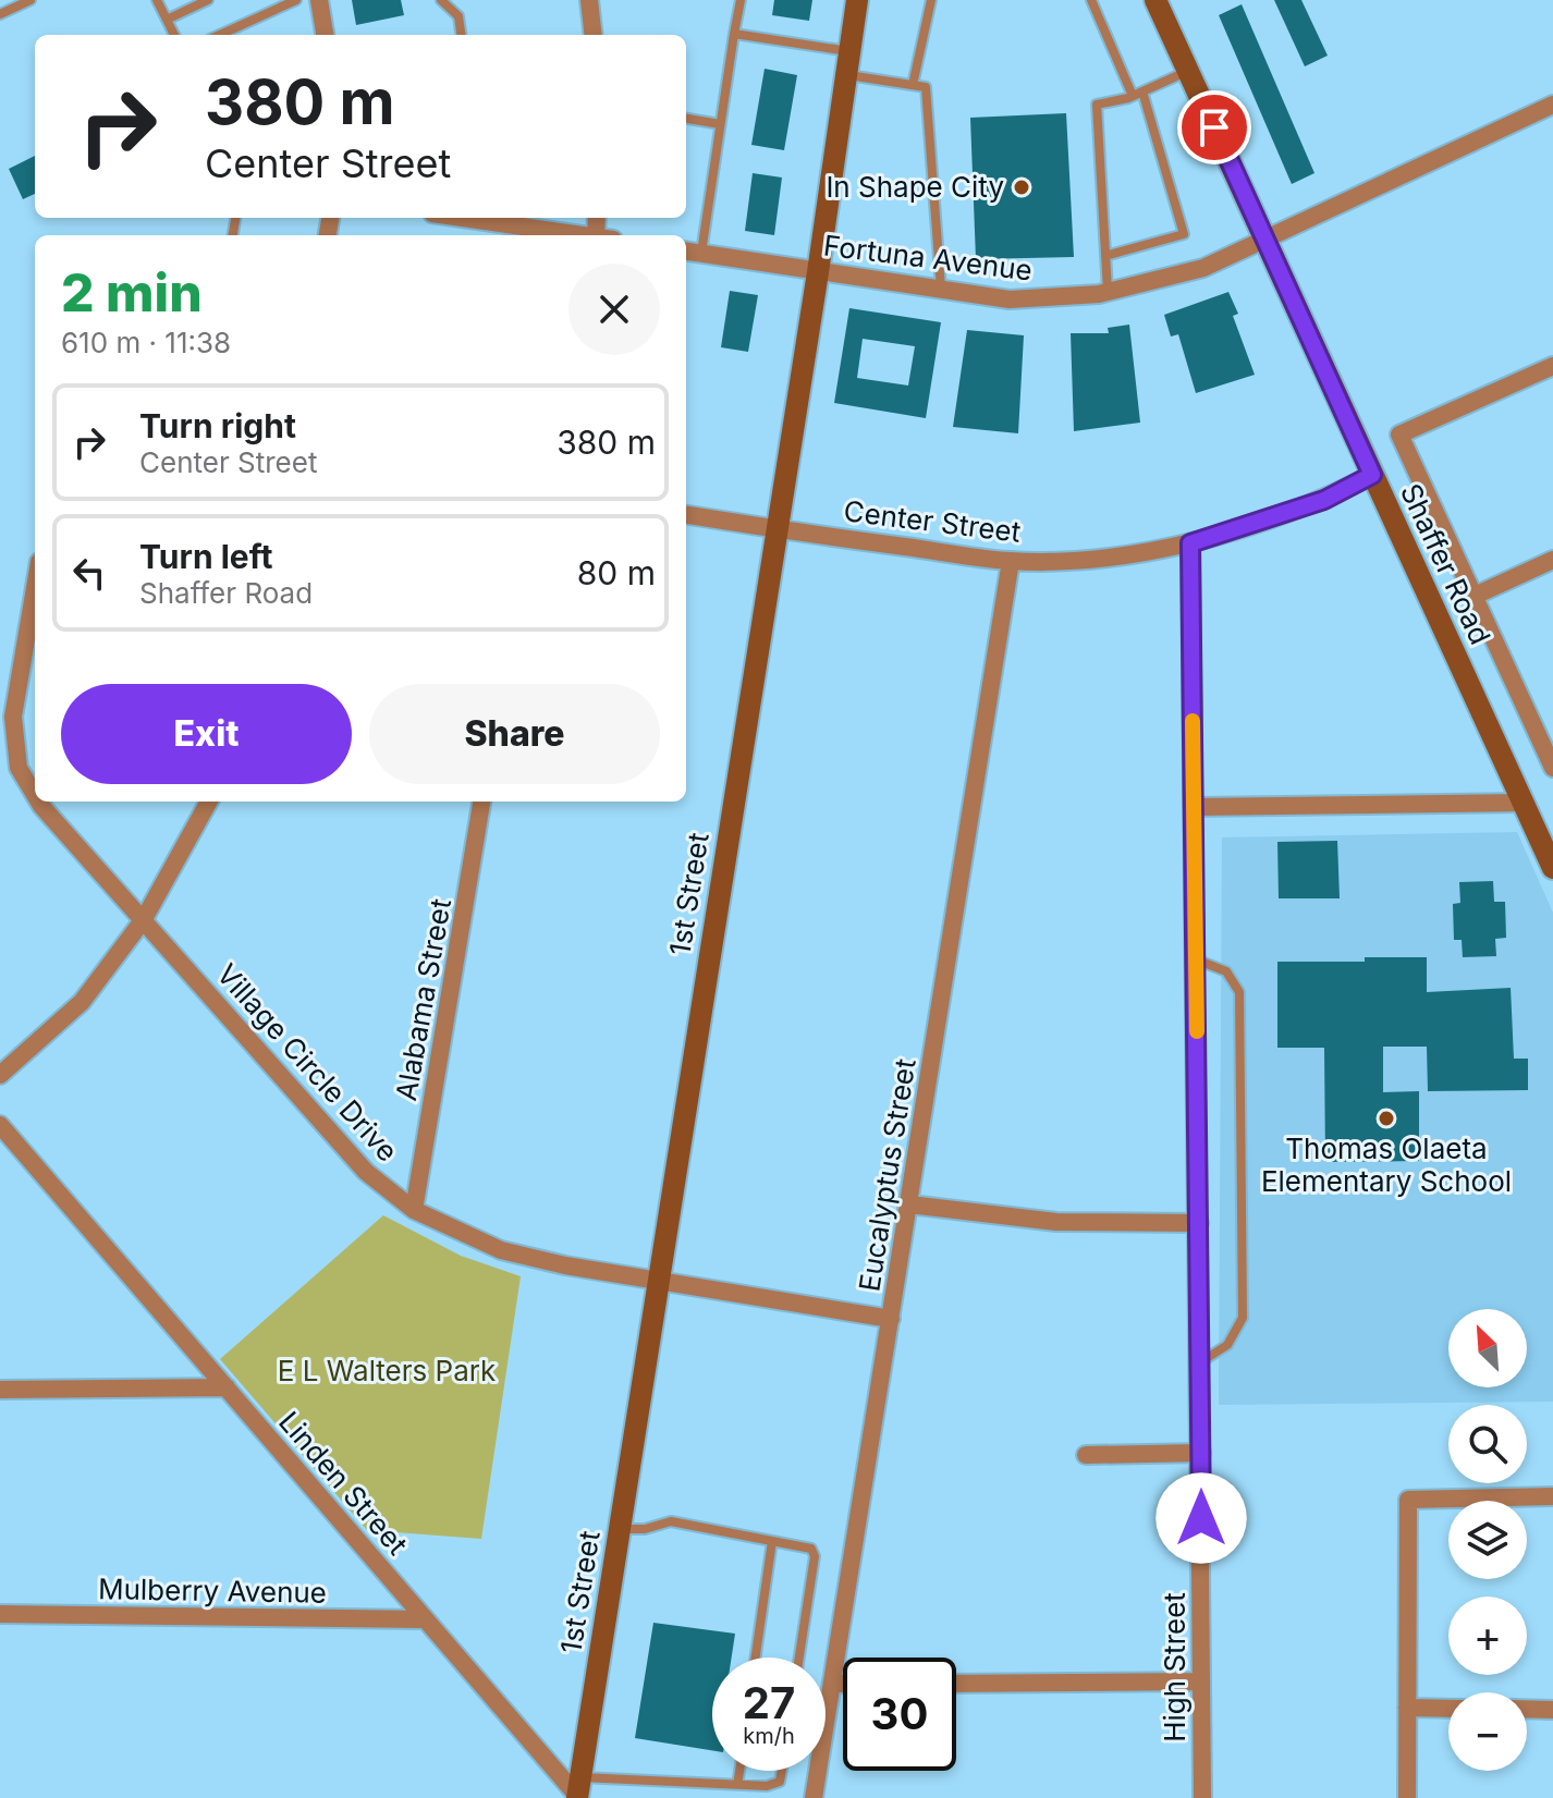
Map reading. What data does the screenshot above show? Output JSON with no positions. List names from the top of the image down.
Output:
{
  "streets": {
    "street": [
      "Fortuna Avenue",
      "Center Street",
      "Shaffer Road",
      "1st Street",
      "Alabama Street",
      "Village Circle Drive",
      "Eucalyptus Street",
      "Linden Street",
      "Mulberry Avenue",
      "High Street"
    ]
  },
  "crossings": [
    ["Fortuna Avenue", "Shaffer Road"],
    ["Fortuna Avenue", "1st Street"],
    ["Center Street", "Shaffer Road"],
    ["Center Street", "1st Street"],
    ["Center Street", "Eucalyptus Street"],
    ["Center Street", "High Street"],
    ["1st Street", "Village Circle Drive"],
    ["1st Street", "Linden Street"],
    ["Alabama Street", "Village Circle Drive"],
    ["Village Circle Drive", "Eucalyptus Street"],
    ["Linden Street", "Mulberry Avenue"]
  ],
  "parks": ["E L Walters Park"],
  "places": ["In Shape City", "Thomas Olaeta Elementary School"],
  "north": "top left",
  "page": {
    "turn": ["380 m", "Center Street"],
    "heading": ["2 min", "610 m · 11:38"],
    "list": [
      {
        "name": "Turn right",
        "note": "Center Street",
        "value": "380 m"
      },
      {
        "name": "Turn left",
        "note": "Shaffer Road",
        "value": "80 m"
      }
    ],
    "buttons": ["Exit", "Share"],
    "map_buttons": ["+", "−"],
    "speed": "27 km/h",
    "limit": "30"
  }
}
